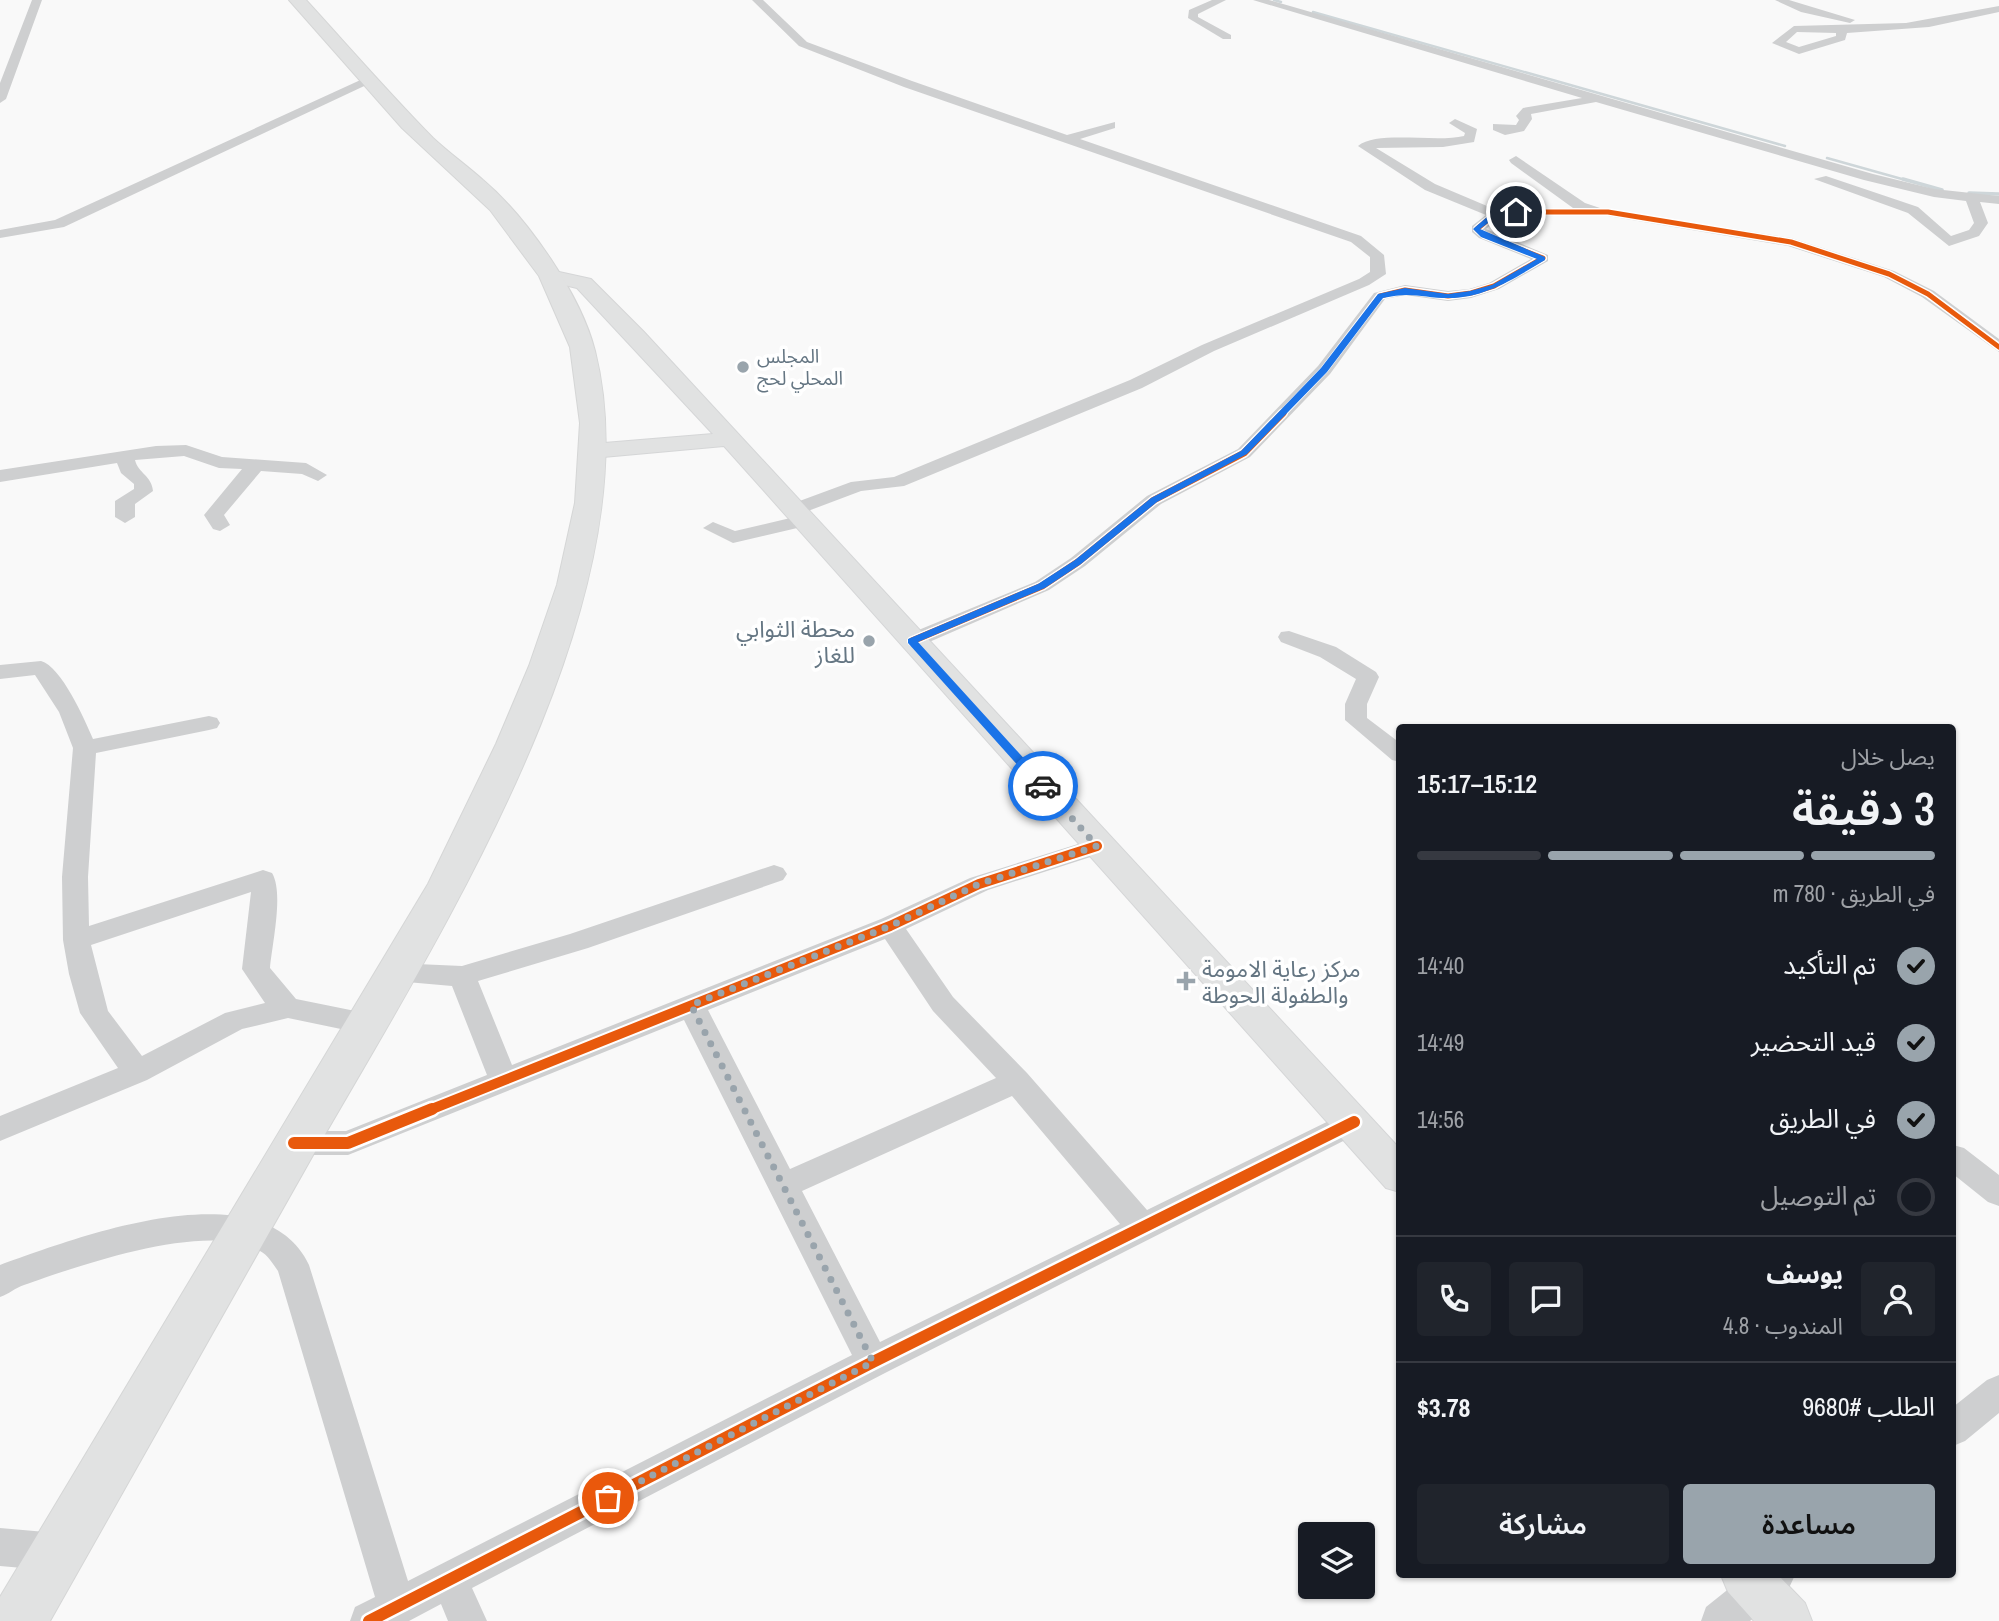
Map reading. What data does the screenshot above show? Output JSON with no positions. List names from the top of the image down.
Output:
{
  "places": {
    "other": ["المجلس المحلي لحج", "محطة الثوابي للغاز"],
    "health": ["مركز رعاية الامومة والطفولة الحوطة"]
  },
  "page": {
    "heading": ["3 دقيقة", "يصل خلال", "15:12–15:17"],
    "panel": [
      "يوسف",
      "المندوب · 4.8",
      "الطلب #9680",
      "$3.78"
    ],
    "bar": "في الطريق · 780 m",
    "list": [
      ["تم التأكيد", "14:40"],
      ["قيد التحضير", "14:49"],
      ["في الطريق", "14:56"],
      "تم التوصيل"
    ],
    "buttons": ["مساعدة", "مشاركة"]
  }
}
